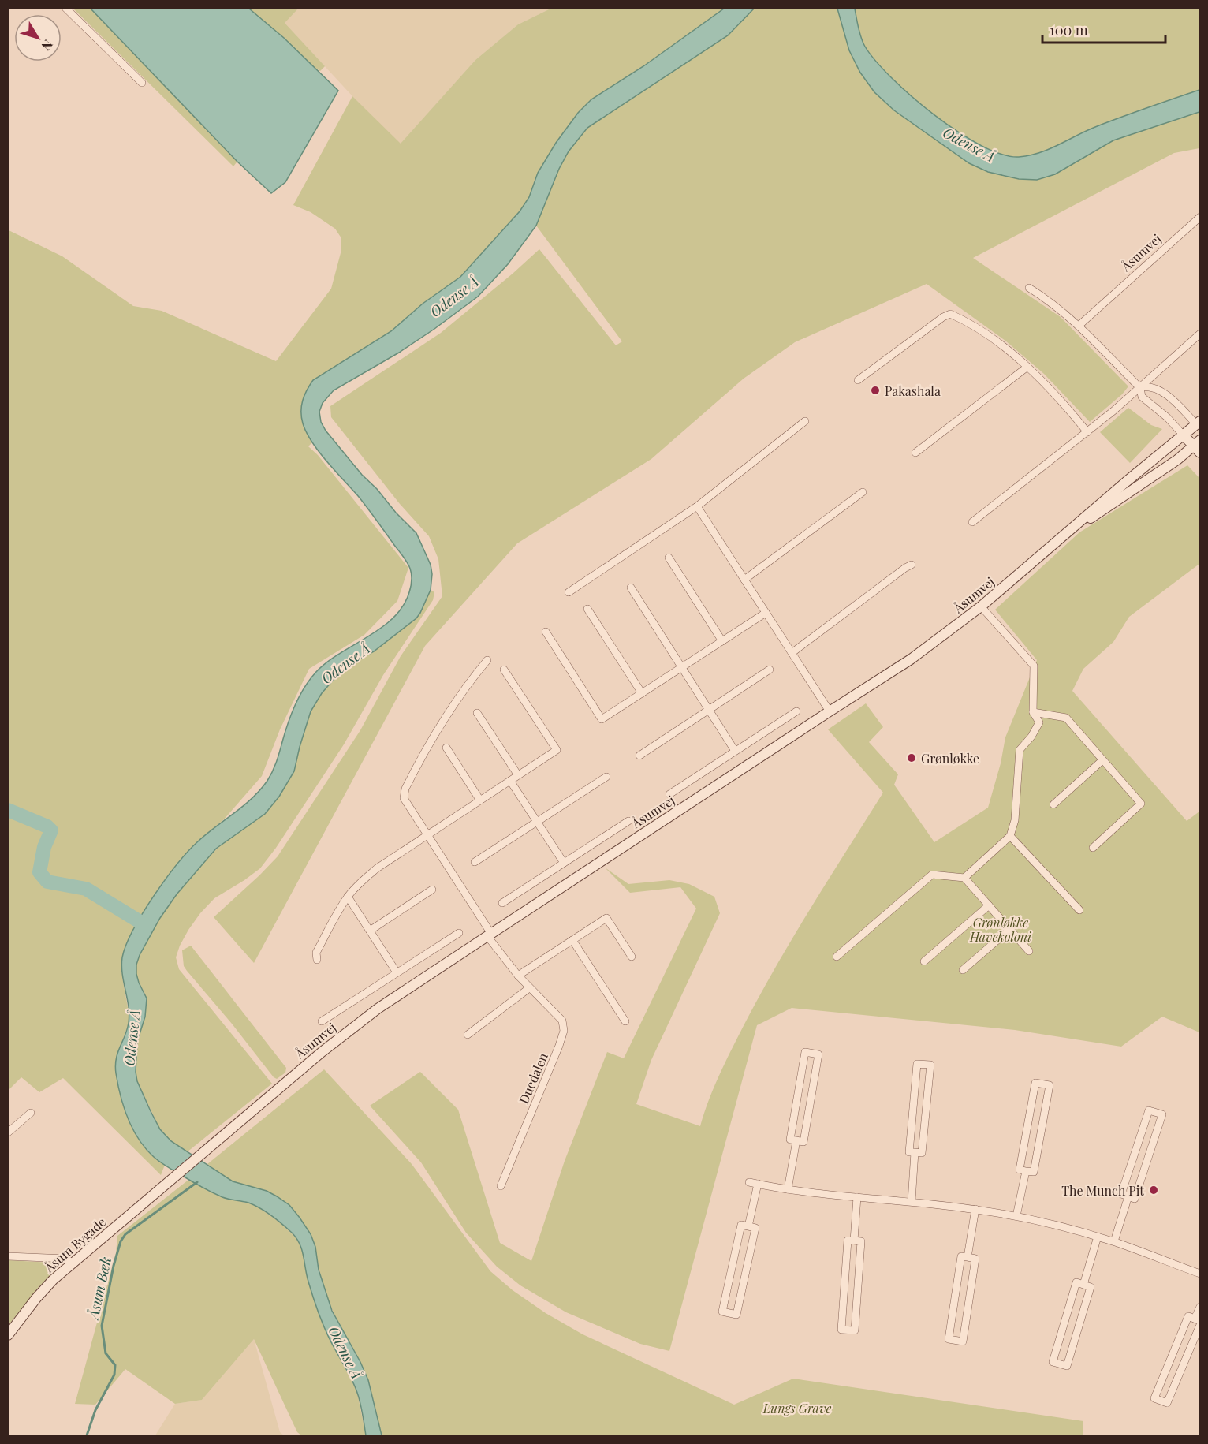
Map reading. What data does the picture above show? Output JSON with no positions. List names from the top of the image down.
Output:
{
  "streets": {
    "street": ["Åsumvej", "Duedalen", "Åsum Bygade"]
  },
  "crossings": [
    ["Åsumvej", "Duedalen"],
    ["Åsumvej", "Åsum Bygade"]
  ],
  "water": ["Odense Å", "Åsum Bæk"],
  "parks": ["Grønløkke Havekoloni", "Lungs Grave"],
  "places": ["Pakashala", "Grønløkke", "The Munch Pit"],
  "scale_bar": "100 m",
  "north": "bottom right"
}
